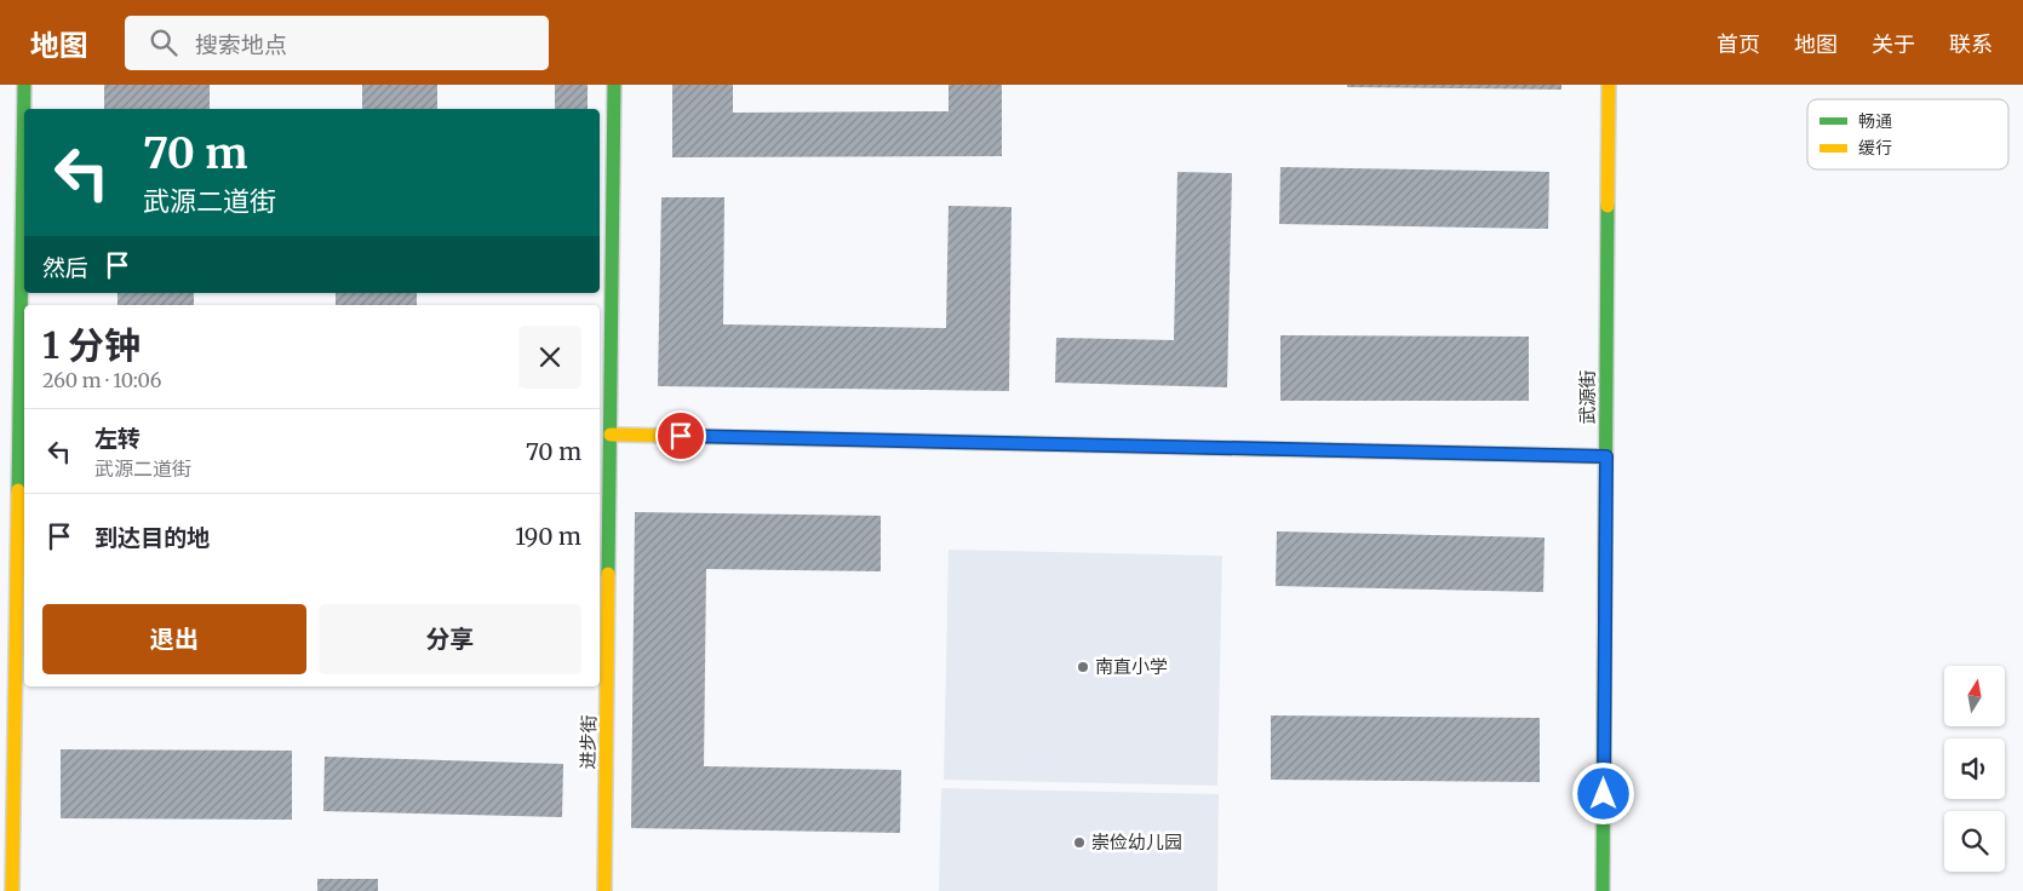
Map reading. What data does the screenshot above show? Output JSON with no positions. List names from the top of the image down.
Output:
{
  "streets": {
    "street": ["武源街", "进步街"]
  },
  "places": ["南直小学", "崇俭幼儿园"],
  "legend": ["畅通", "缓行"],
  "north": "top",
  "page": {
    "header": "地图",
    "search": "搜索地点",
    "nav": [
      "首页",
      "地图",
      "关于",
      "联系"
    ],
    "turn": ["70 m", "武源二道街"],
    "then": "然后",
    "heading": ["1 分钟", "260 m · 10:06"],
    "list": [
      {
        "name": "左转",
        "note": "武源二道街",
        "value": "70 m"
      },
      {
        "name": "到达目的地",
        "value": "190 m"
      }
    ],
    "buttons": ["退出", "分享"]
  }
}
